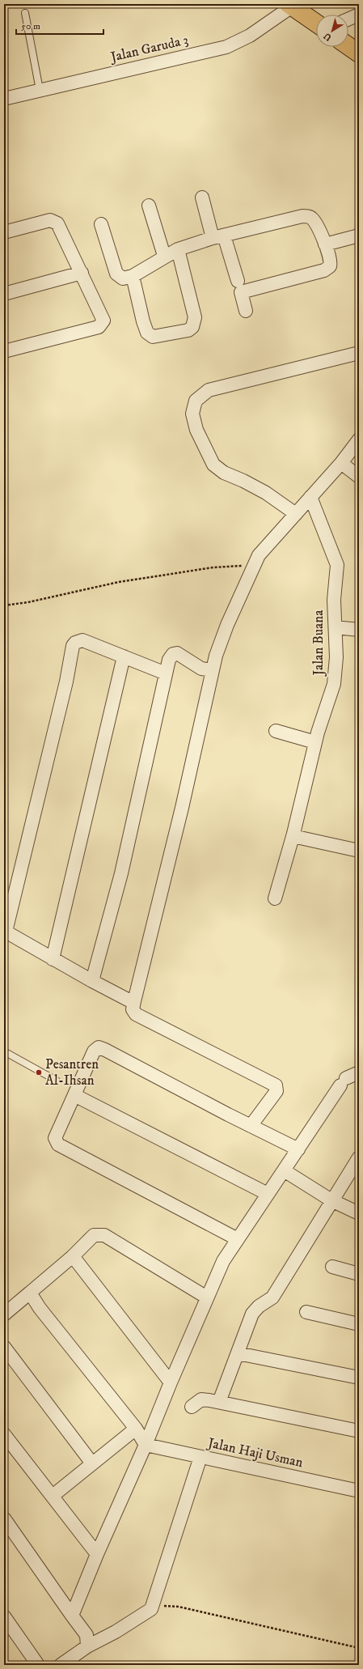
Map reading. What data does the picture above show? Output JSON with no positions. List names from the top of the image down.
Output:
{
  "streets": {
    "street": ["Jalan Garuda 3", "Jalan Buana", "Jalan Haji Usman"]
  },
  "places": ["Pesantren Al-Ihsan"],
  "scale_bar": "50 m",
  "north": "bottom left"
}
